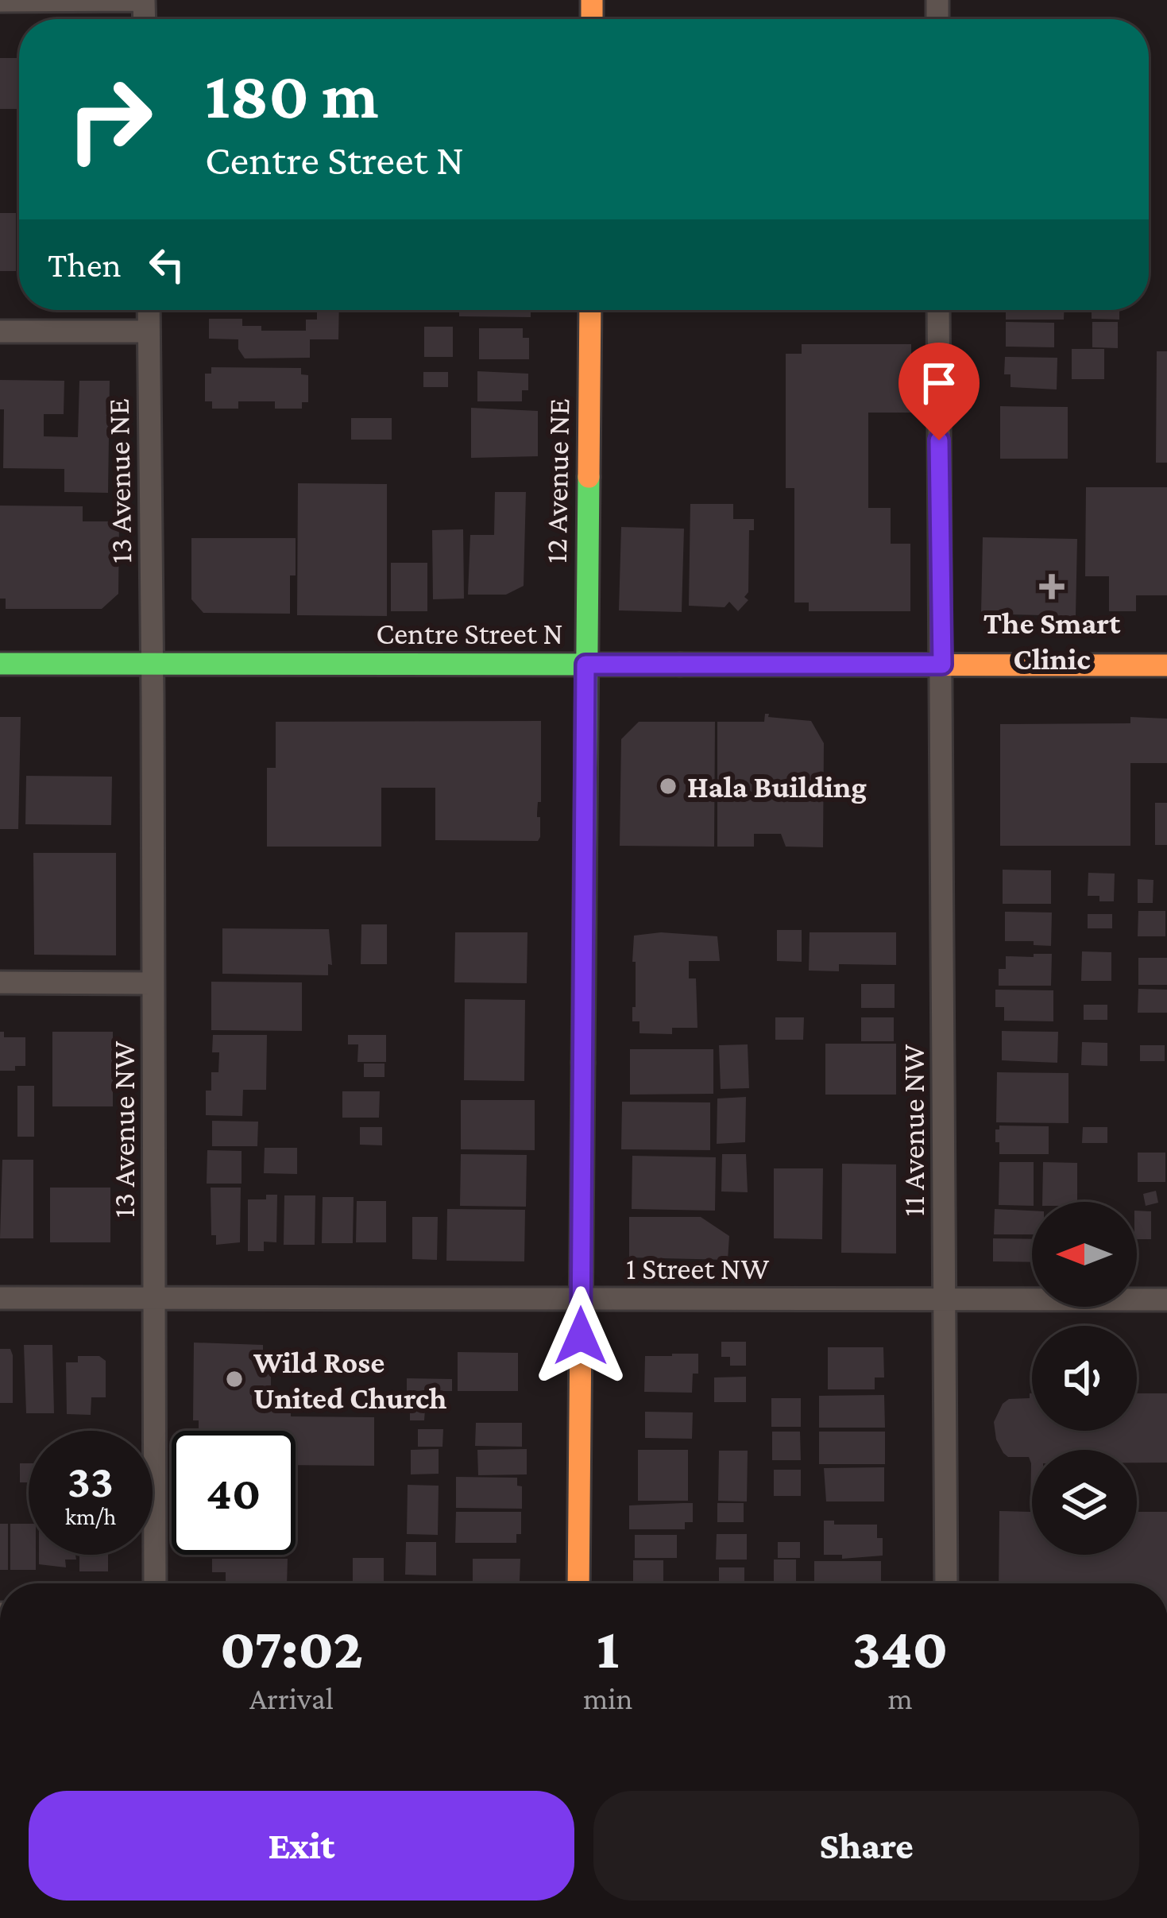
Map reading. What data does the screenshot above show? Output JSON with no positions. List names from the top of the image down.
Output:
{
  "streets": {
    "street": [
      "13 Avenue NE",
      "12 Avenue NE",
      "Centre Street N",
      "13 Avenue NW",
      "11 Avenue NW",
      "1 Street NW"
    ]
  },
  "crossings": [
    ["13 Avenue NE", "Centre Street N"],
    ["13 Avenue NE", "13 Avenue NW"],
    ["12 Avenue NE", "Centre Street N"],
    ["12 Avenue NE", "1 Street NW"],
    ["Centre Street N", "13 Avenue NW"],
    ["Centre Street N", "11 Avenue NW"],
    ["13 Avenue NW", "1 Street NW"],
    ["11 Avenue NW", "1 Street NW"]
  ],
  "places": {
    "health": ["The Smart Clinic"],
    "other": ["Hala Building", "Wild Rose United Church"]
  },
  "north": "left",
  "page": {
    "turn": ["180 m", "Centre Street N"],
    "then": "Then",
    "speed": "33 km/h",
    "limit": "40",
    "eta": [
      "07:02",
      "Arrival",
      "1",
      "min",
      "340",
      "m"
    ],
    "buttons": ["Exit", "Share"]
  }
}
